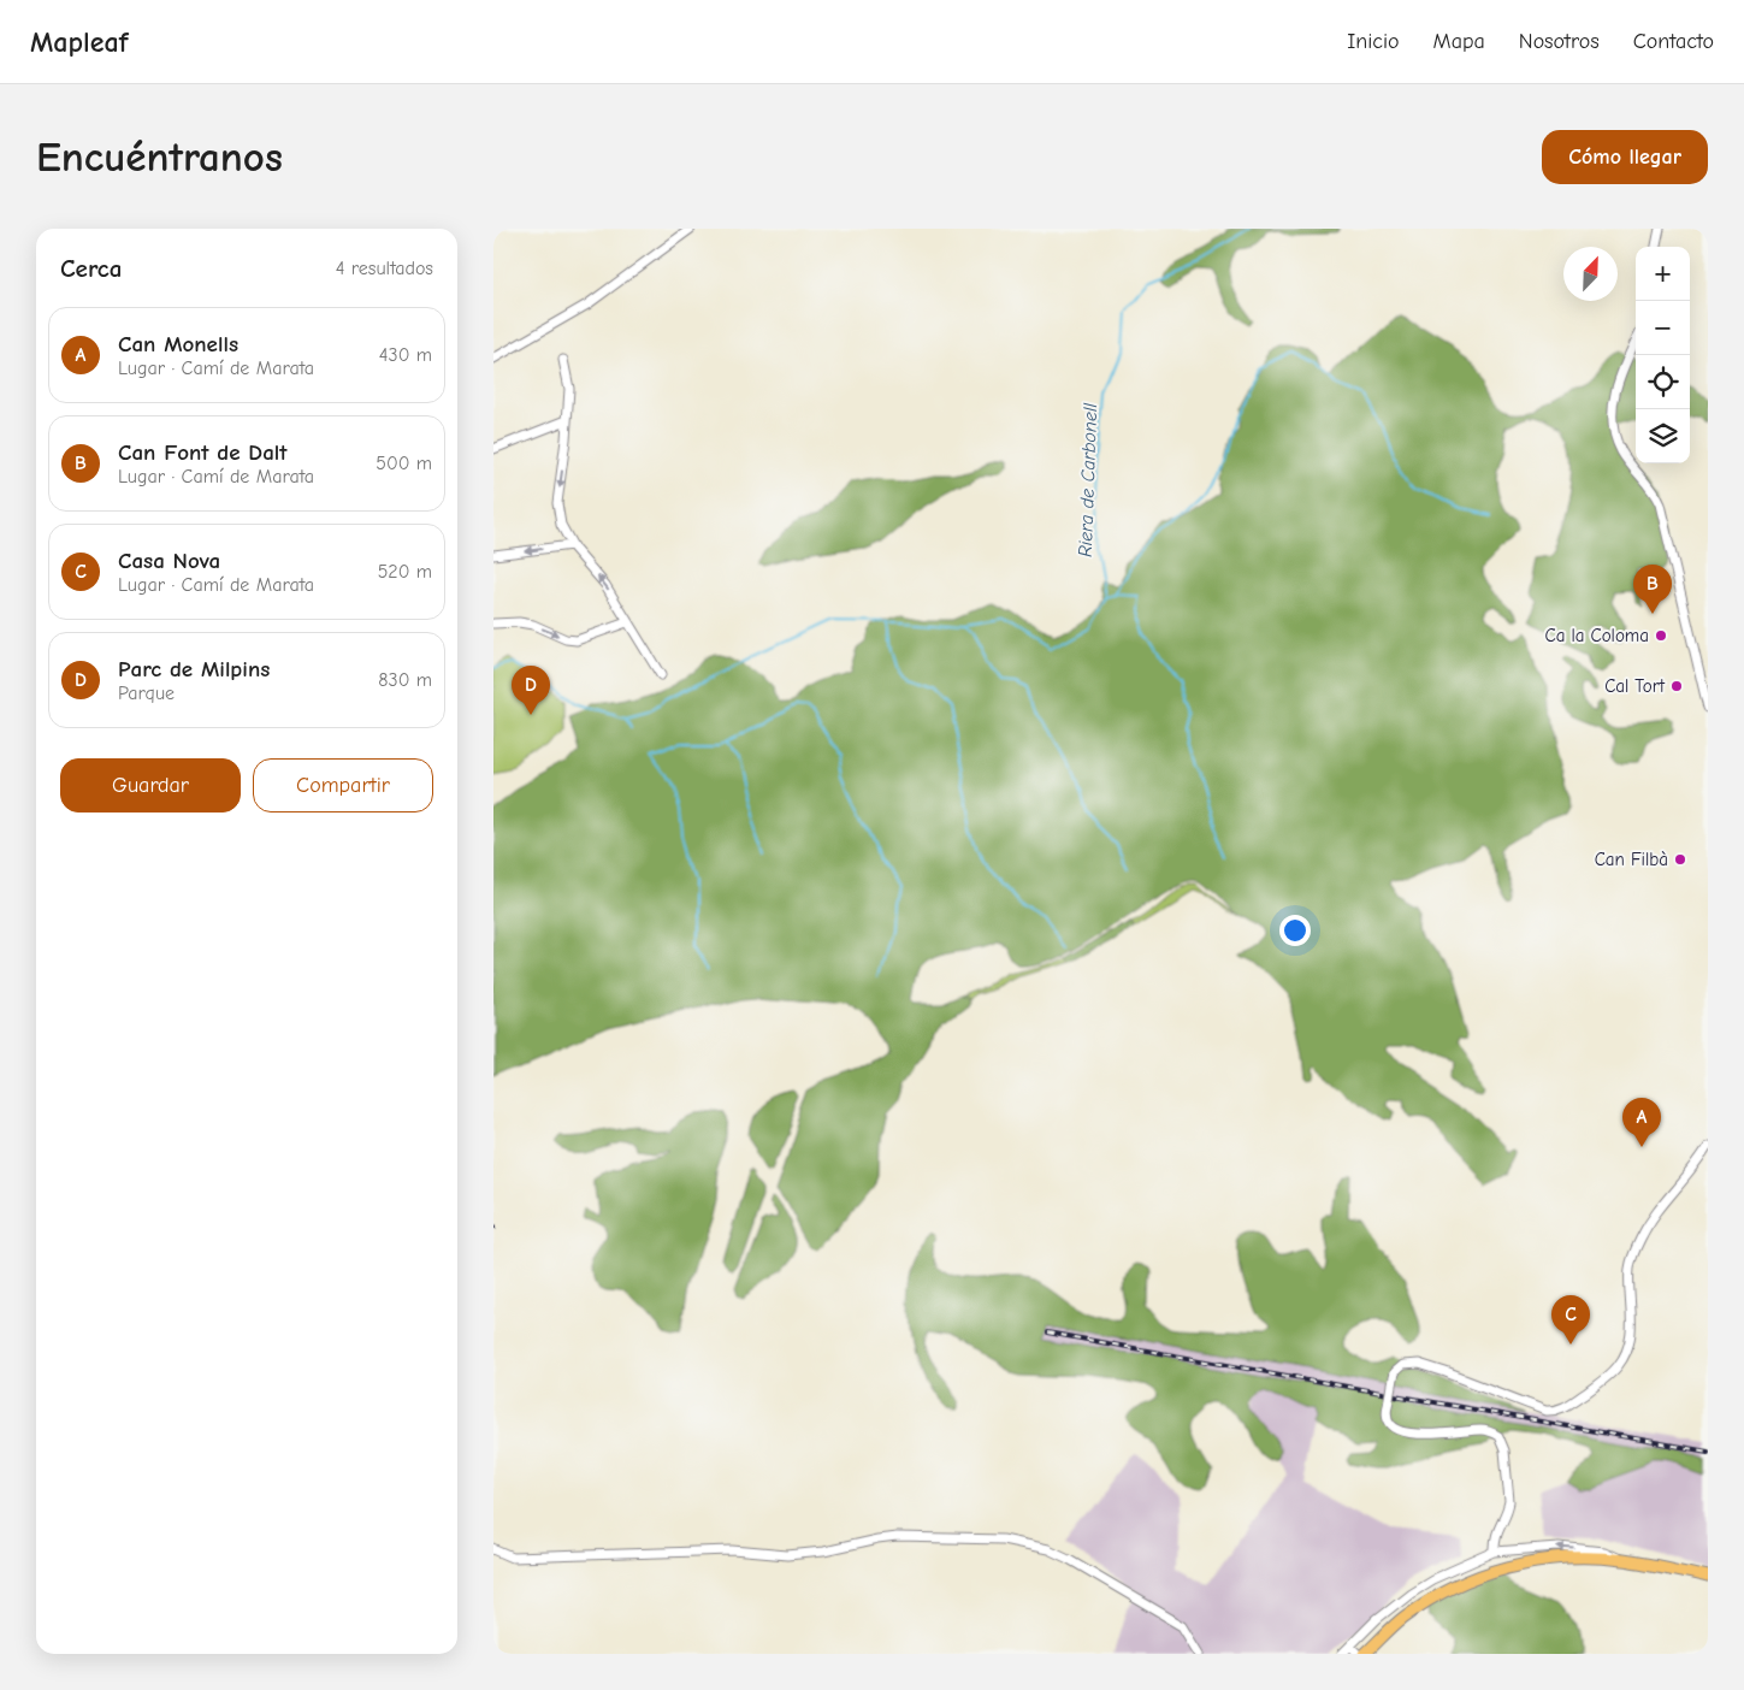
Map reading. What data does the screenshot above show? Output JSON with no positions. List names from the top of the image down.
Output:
{
  "water": ["Riera de Carbonell"],
  "places": ["Ca la Coloma", "Cal Tort", "Can Filbà"],
  "north": "top right",
  "page": {
    "header": "Mapleaf",
    "nav": [
      "Inicio",
      "Mapa",
      "Nosotros",
      "Contacto"
    ],
    "buttons": [
      "Cómo llegar",
      ["Guardar", "Compartir"]
    ],
    "title": "Encuéntranos",
    "heading": ["Cerca", "4 resultados"],
    "map_buttons": ["+", "−"],
    "list": [
      {
        "mark": "A",
        "name": "Can Monells",
        "note": "Lugar · Camí de Marata",
        "value": "430 m"
      },
      {
        "mark": "B",
        "name": "Can Font de Dalt",
        "note": "Lugar · Camí de Marata",
        "value": "500 m"
      },
      {
        "mark": "C",
        "name": "Casa Nova",
        "note": "Lugar · Camí de Marata",
        "value": "520 m"
      },
      {
        "mark": "D",
        "name": "Parc de Milpins",
        "note": "Parque",
        "value": "830 m"
      }
    ],
    "pins": [
      "B",
      "D",
      "A",
      "C"
    ]
  }
}
